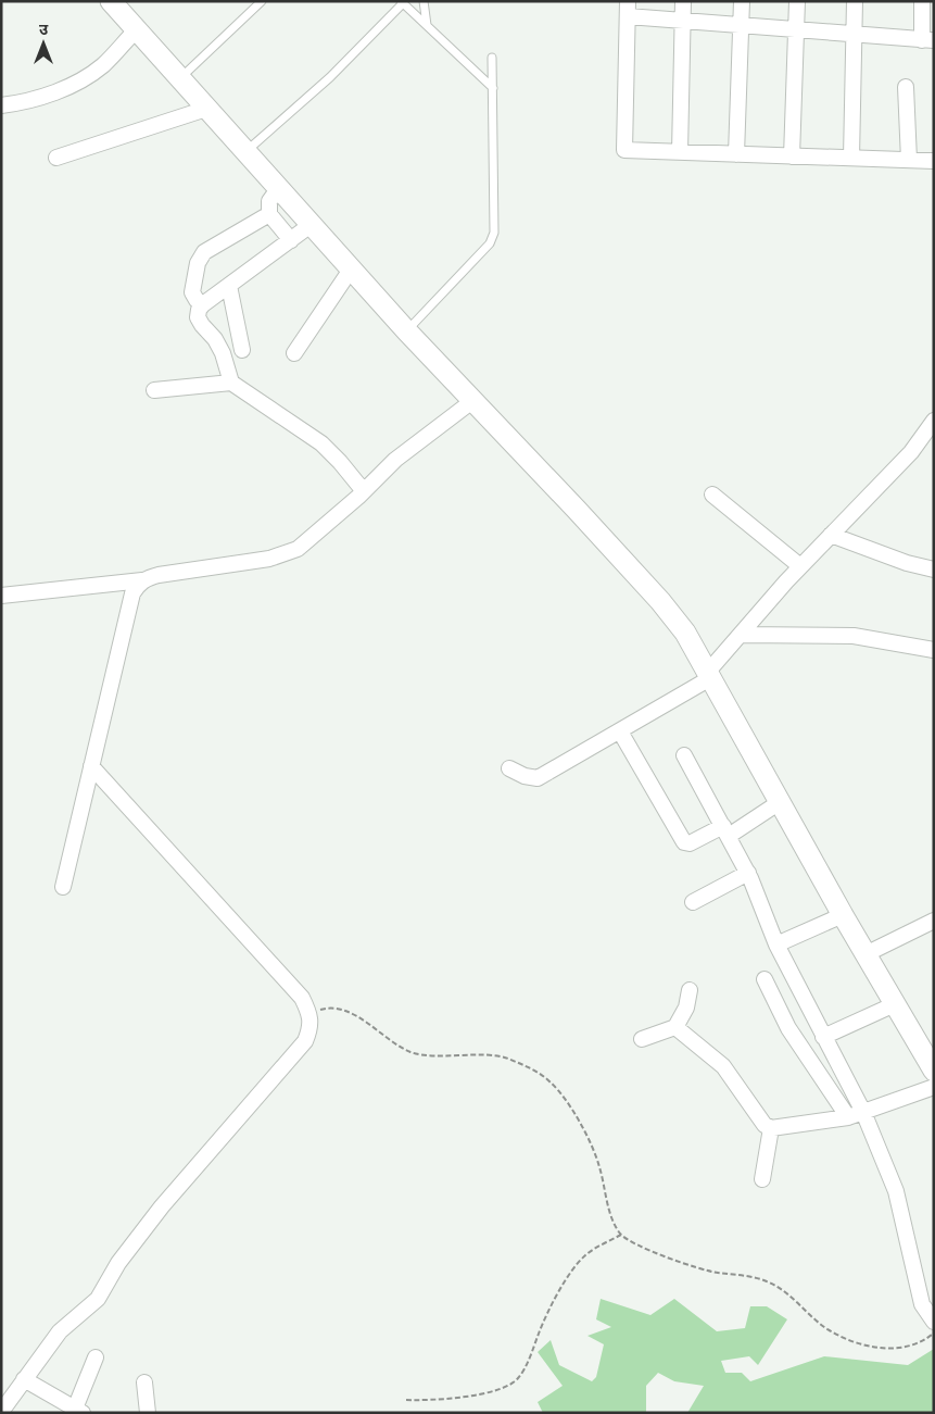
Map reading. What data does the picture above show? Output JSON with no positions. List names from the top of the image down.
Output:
{
  "north": "top"
}
